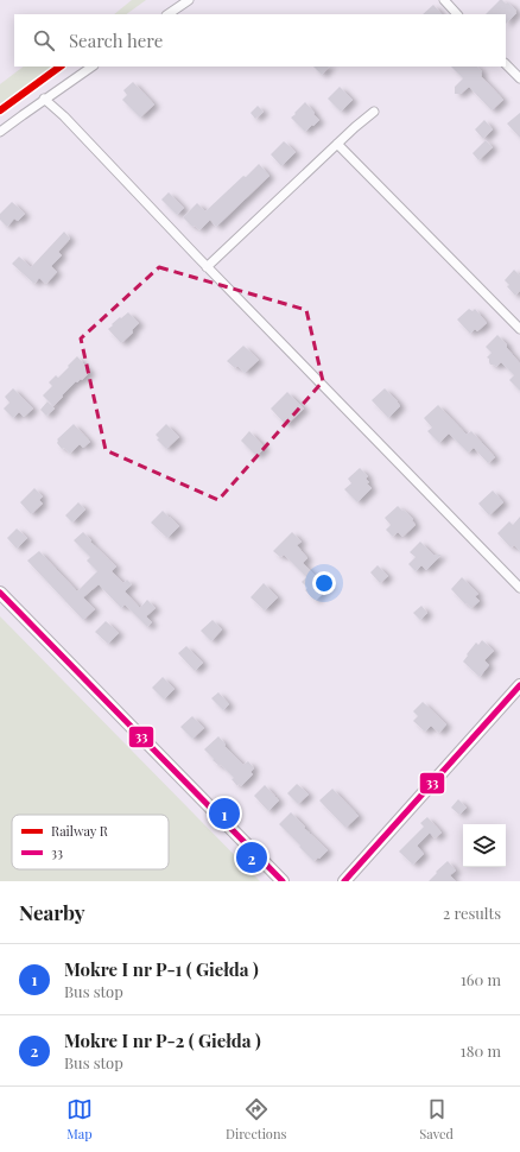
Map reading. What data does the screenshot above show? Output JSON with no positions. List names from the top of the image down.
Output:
{
  "lines": ["rail line R", "transit line 33"],
  "legend": ["Railway R", "33"],
  "page": {
    "search": "Search here",
    "pins": ["1", "2"],
    "heading": ["Nearby", "2 results"],
    "list": [
      {
        "mark": "1",
        "name": "Mokre I nr P-1 ( Giełda )",
        "note": "Bus stop",
        "value": "160 m"
      },
      {
        "mark": "2",
        "name": "Mokre I nr P-2 ( Giełda )",
        "note": "Bus stop",
        "value": "180 m"
      }
    ],
    "nav": ["Map", "Directions", "Saved"]
  }
}
